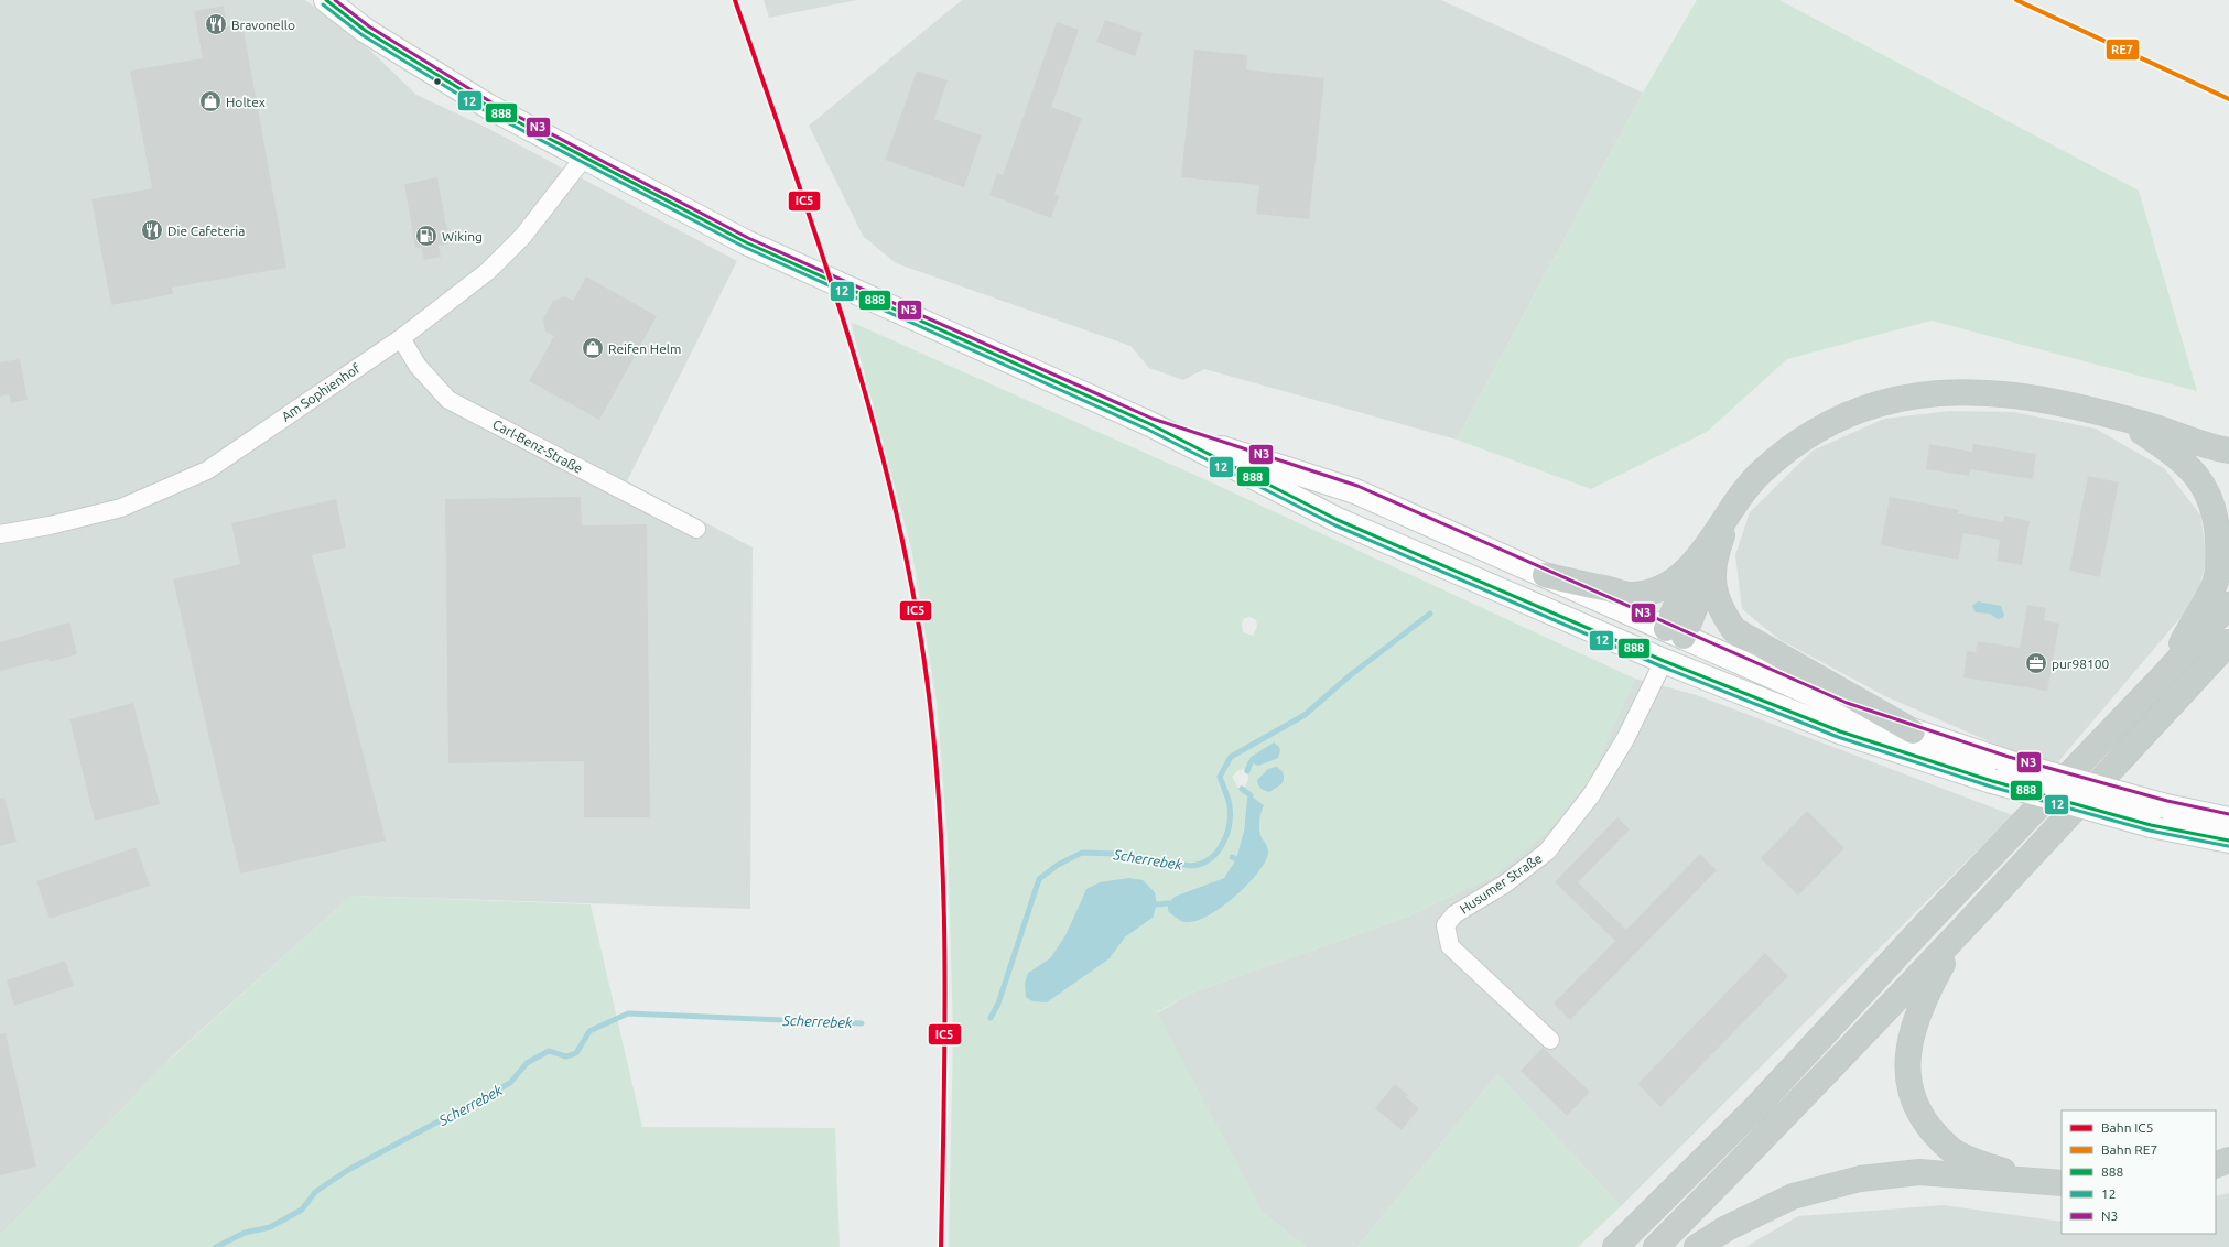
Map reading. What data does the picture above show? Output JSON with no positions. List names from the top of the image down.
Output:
{
  "streets": {
    "street": ["Am Sophienhof", "Carl-Benz-Straße", "Husumer Straße"]
  },
  "crossings": [
    ["Am Sophienhof", "Carl-Benz-Straße"]
  ],
  "water": ["Scherrebek"],
  "places": {
    "restaurant": ["Bravonello", "Die Cafeteria"],
    "shop": ["Holtex", "Reifen Helm"],
    "fuel station": ["Wiking"],
    "office": ["pur98100"]
  },
  "lines": [
    "rail line IC5",
    "rail line RE7",
    "transit line 888",
    "transit line N3",
    "transit line 12"
  ],
  "legend": [
    "Bahn IC5",
    "Bahn RE7",
    "888",
    "12",
    "N3"
  ]
}
